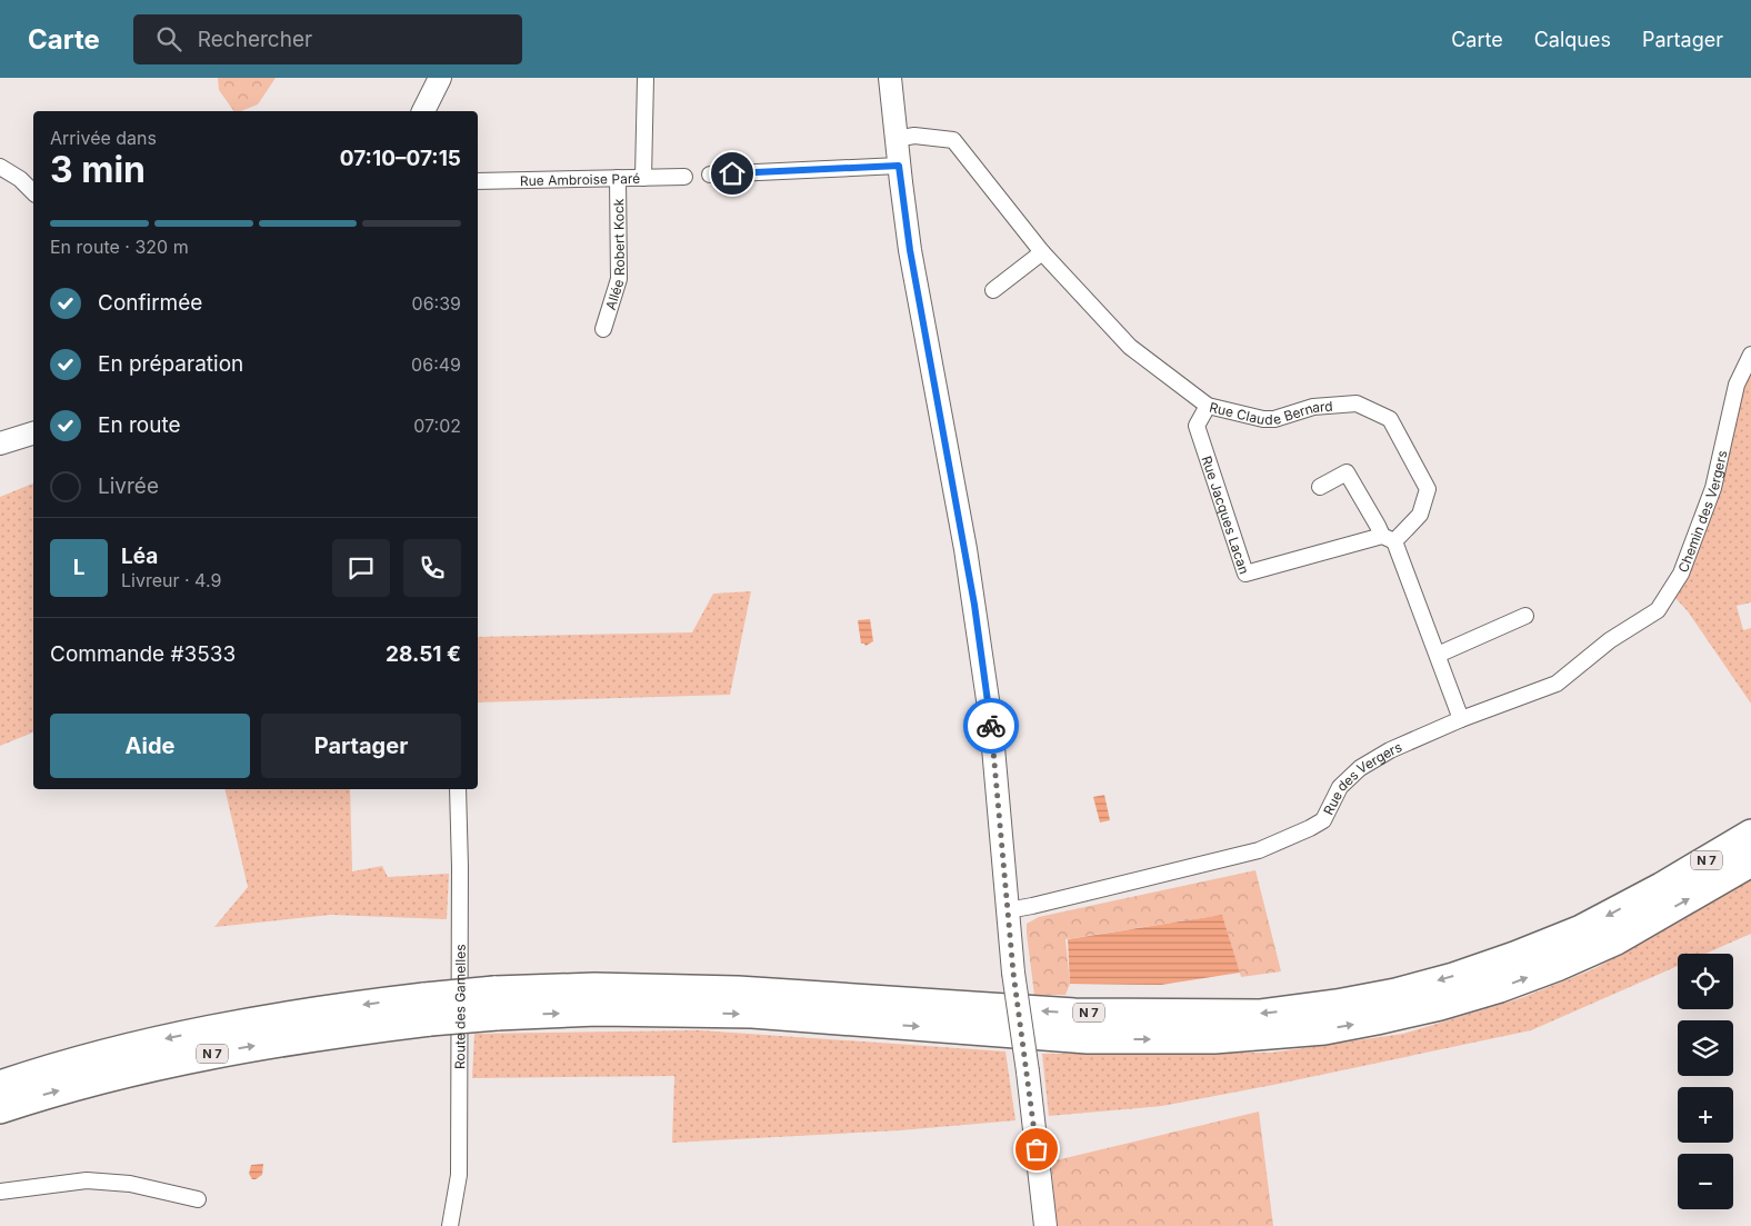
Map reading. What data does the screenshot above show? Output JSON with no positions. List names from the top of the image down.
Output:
{
  "streets": {
    "highway": ["N 7"],
    "street": [
      "Rue Ambroise Paré",
      "Allée Robert Kock",
      "Rue Claude Bernard",
      "Rue Jacques Lacan",
      "Chemin des Vergers",
      "Rue des Vergers",
      "Route des Gamelles"
    ]
  },
  "crossings": [
    ["Rue Ambroise Paré", "Allée Robert Kock"],
    ["Rue Claude Bernard", "Rue Jacques Lacan"],
    ["Chemin des Vergers", "Rue des Vergers"]
  ],
  "page": {
    "header": "Carte",
    "search": "Rechercher",
    "nav": ["Carte", "Calques", "Partager"],
    "heading": ["3 min", "Arrivée dans", "07:10–07:15"],
    "panel": [
      "Léa",
      "Livreur · 4.9",
      "Commande #3533",
      "28.51 €"
    ],
    "bar": "En route · 320 m",
    "list": [
      ["Confirmée", "06:39"],
      ["En préparation", "06:49"],
      ["En route", "07:02"],
      "Livrée"
    ],
    "round": "L",
    "buttons": ["Aide", "Partager"],
    "map_buttons": ["+", "−"]
  }
}
